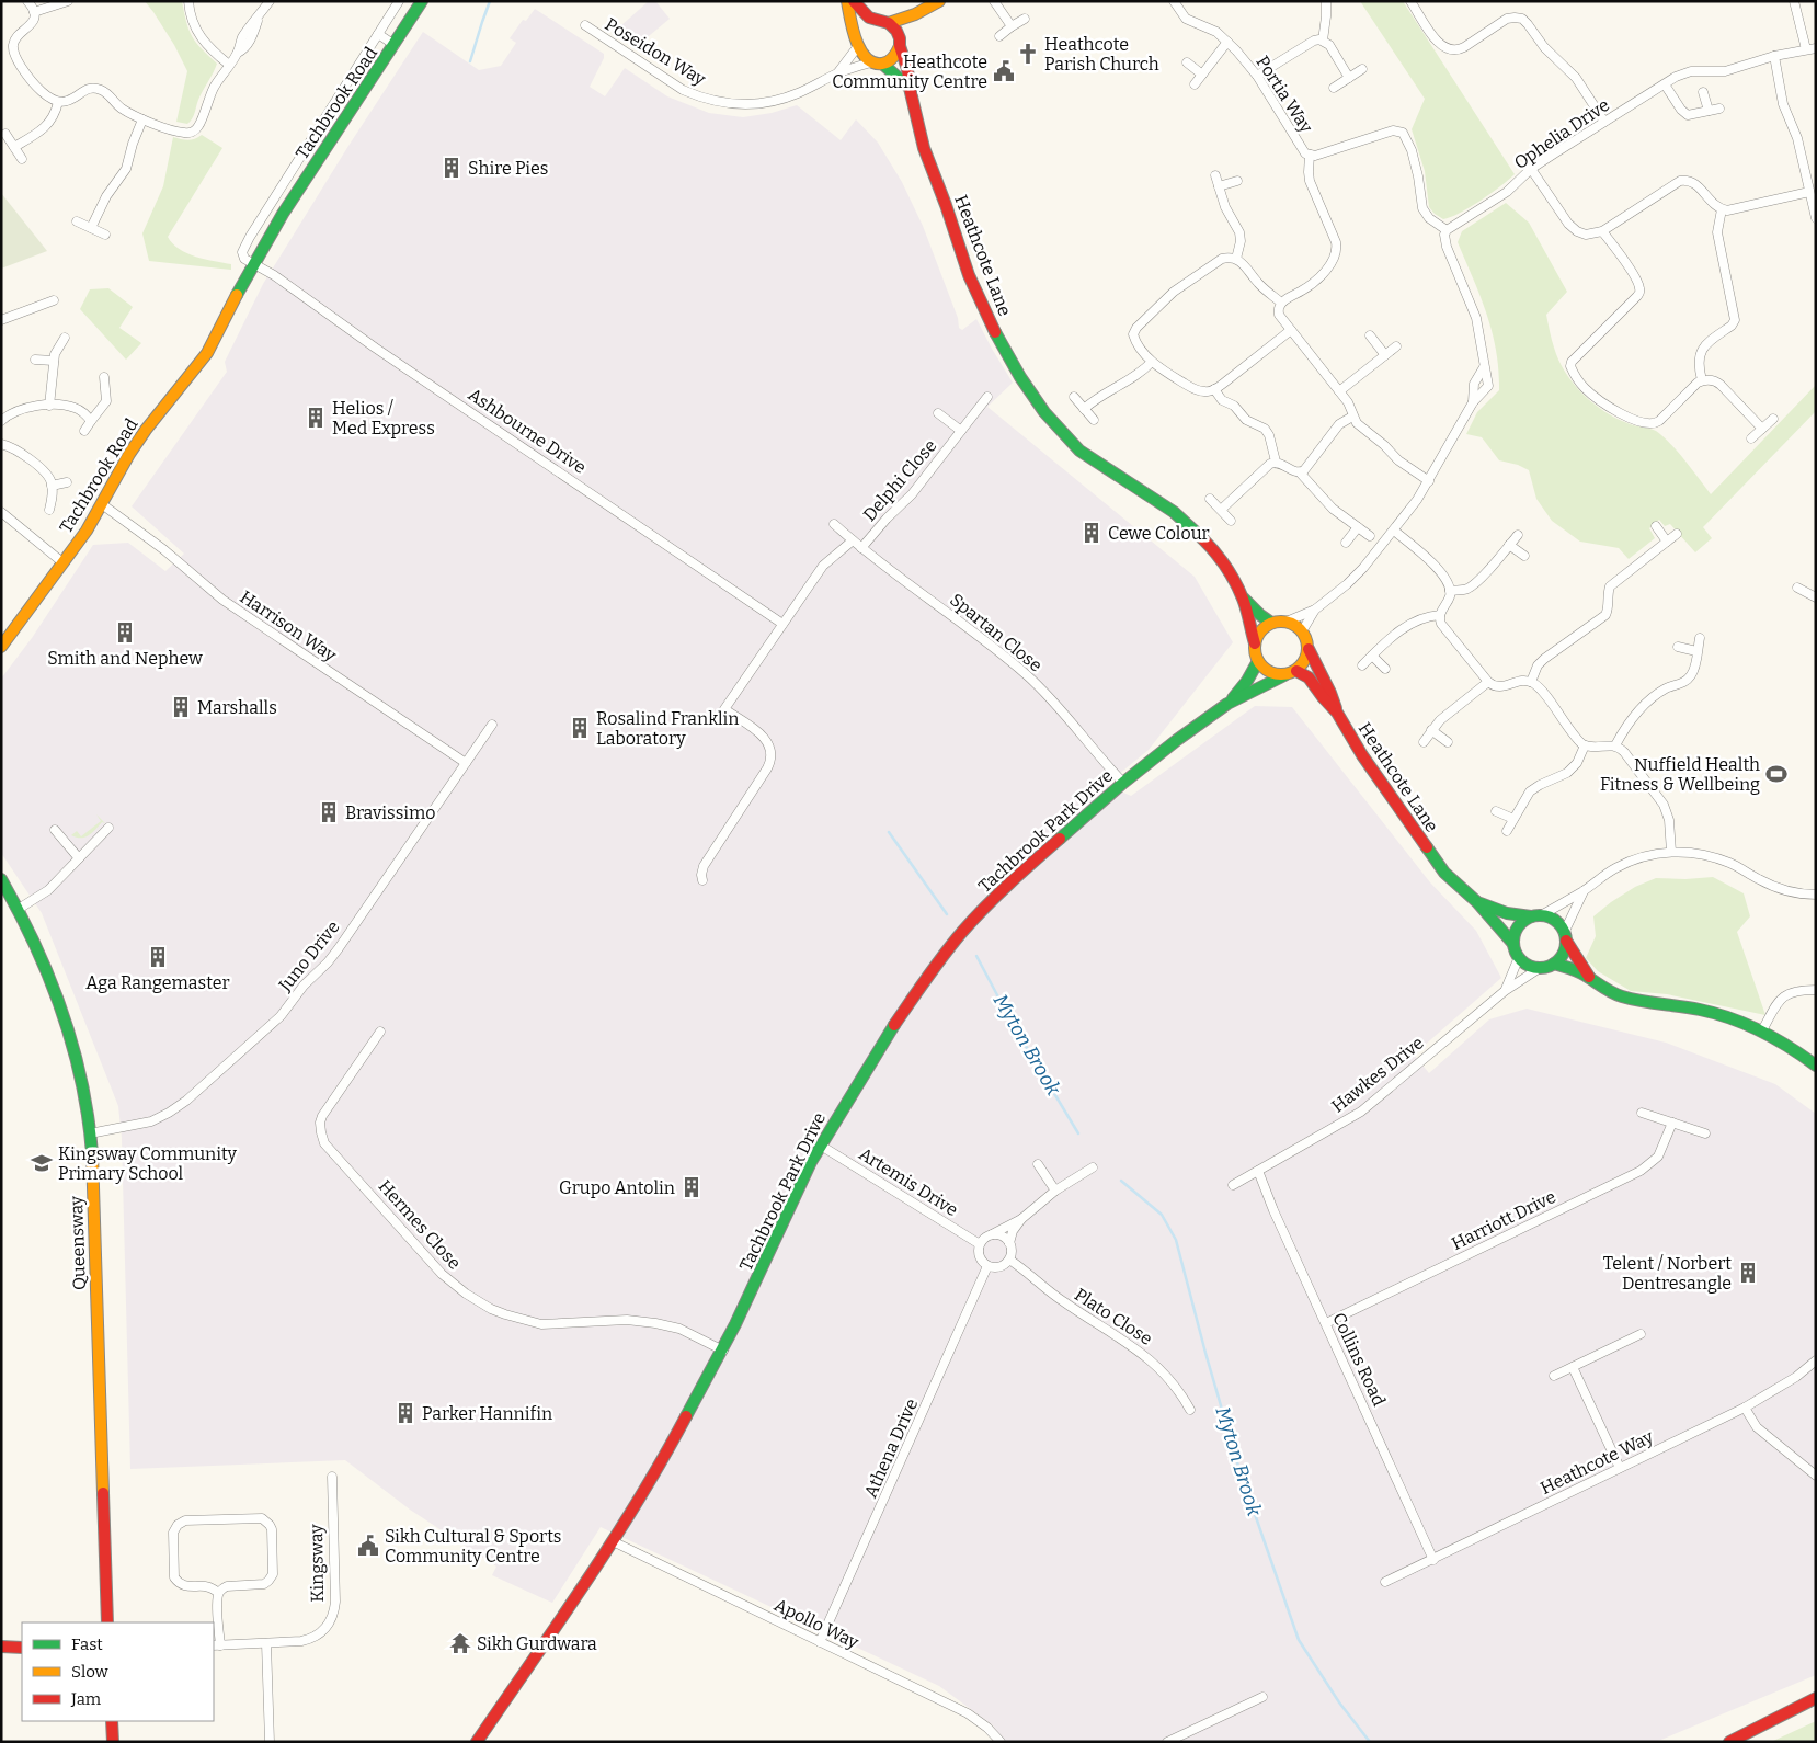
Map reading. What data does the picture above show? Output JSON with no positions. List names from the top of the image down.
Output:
{
  "streets": {
    "main road": [
      "Tachbrook Road",
      "Heathcote Lane",
      "Tachbrook Park Drive",
      "Queensway"
    ],
    "street": [
      "Poseidon Way",
      "Portia Way",
      "Ophelia Drive",
      "Ashbourne Drive",
      "Delphi Close",
      "Harrison Way",
      "Spartan Close",
      "Juno Drive",
      "Hawkes Drive",
      "Artemis Drive",
      "Harriott Drive",
      "Hermes Close",
      "Plato Close",
      "Collins Road",
      "Athena Drive",
      "Heathcote Way",
      "Kingsway",
      "Apollo Way"
    ]
  },
  "crossings": [
    ["Poseidon Way", "Heathcote Lane"],
    ["Portia Way", "Ophelia Drive"],
    ["Tachbrook Road", "Ashbourne Drive"],
    ["Tachbrook Road", "Harrison Way"],
    ["Heathcote Lane", "Tachbrook Park Drive"],
    ["Heathcote Lane", "Hawkes Drive"],
    ["Delphi Close", "Spartan Close"],
    ["Harrison Way", "Juno Drive"],
    ["Spartan Close", "Tachbrook Park Drive"],
    ["Tachbrook Park Drive", "Artemis Drive"],
    ["Tachbrook Park Drive", "Hermes Close"],
    ["Tachbrook Park Drive", "Apollo Way"],
    ["Juno Drive", "Queensway"],
    ["Hawkes Drive", "Collins Road"],
    ["Artemis Drive", "Plato Close"],
    ["Artemis Drive", "Athena Drive"],
    ["Harriott Drive", "Collins Road"],
    ["Plato Close", "Athena Drive"],
    ["Collins Road", "Heathcote Way"],
    ["Athena Drive", "Apollo Way"]
  ],
  "water": ["Myton Brook"],
  "places": {
    "church": ["Heathcote Parish Church"],
    "public building": ["Heathcote Community Centre", "Sikh Cultural & Sports Community Centre"],
    "building": [
      "Shire Pies",
      "Helios / Med Express",
      "Cewe Colour",
      "Smith and Nephew",
      "Marshalls",
      "Rosalind Franklin Laboratory",
      "Bravissimo",
      "Aga Rangemaster",
      "Grupo Antolin",
      "Telent / Norbert Dentresangle",
      "Parker Hannifin"
    ],
    "sports": ["Nuffield Health Fitness & Wellbeing"],
    "school or university": ["Kingsway Community Primary School"],
    "temple": ["Sikh Gurdwara"]
  },
  "legend": ["Fast", "Slow", "Jam"]
}
